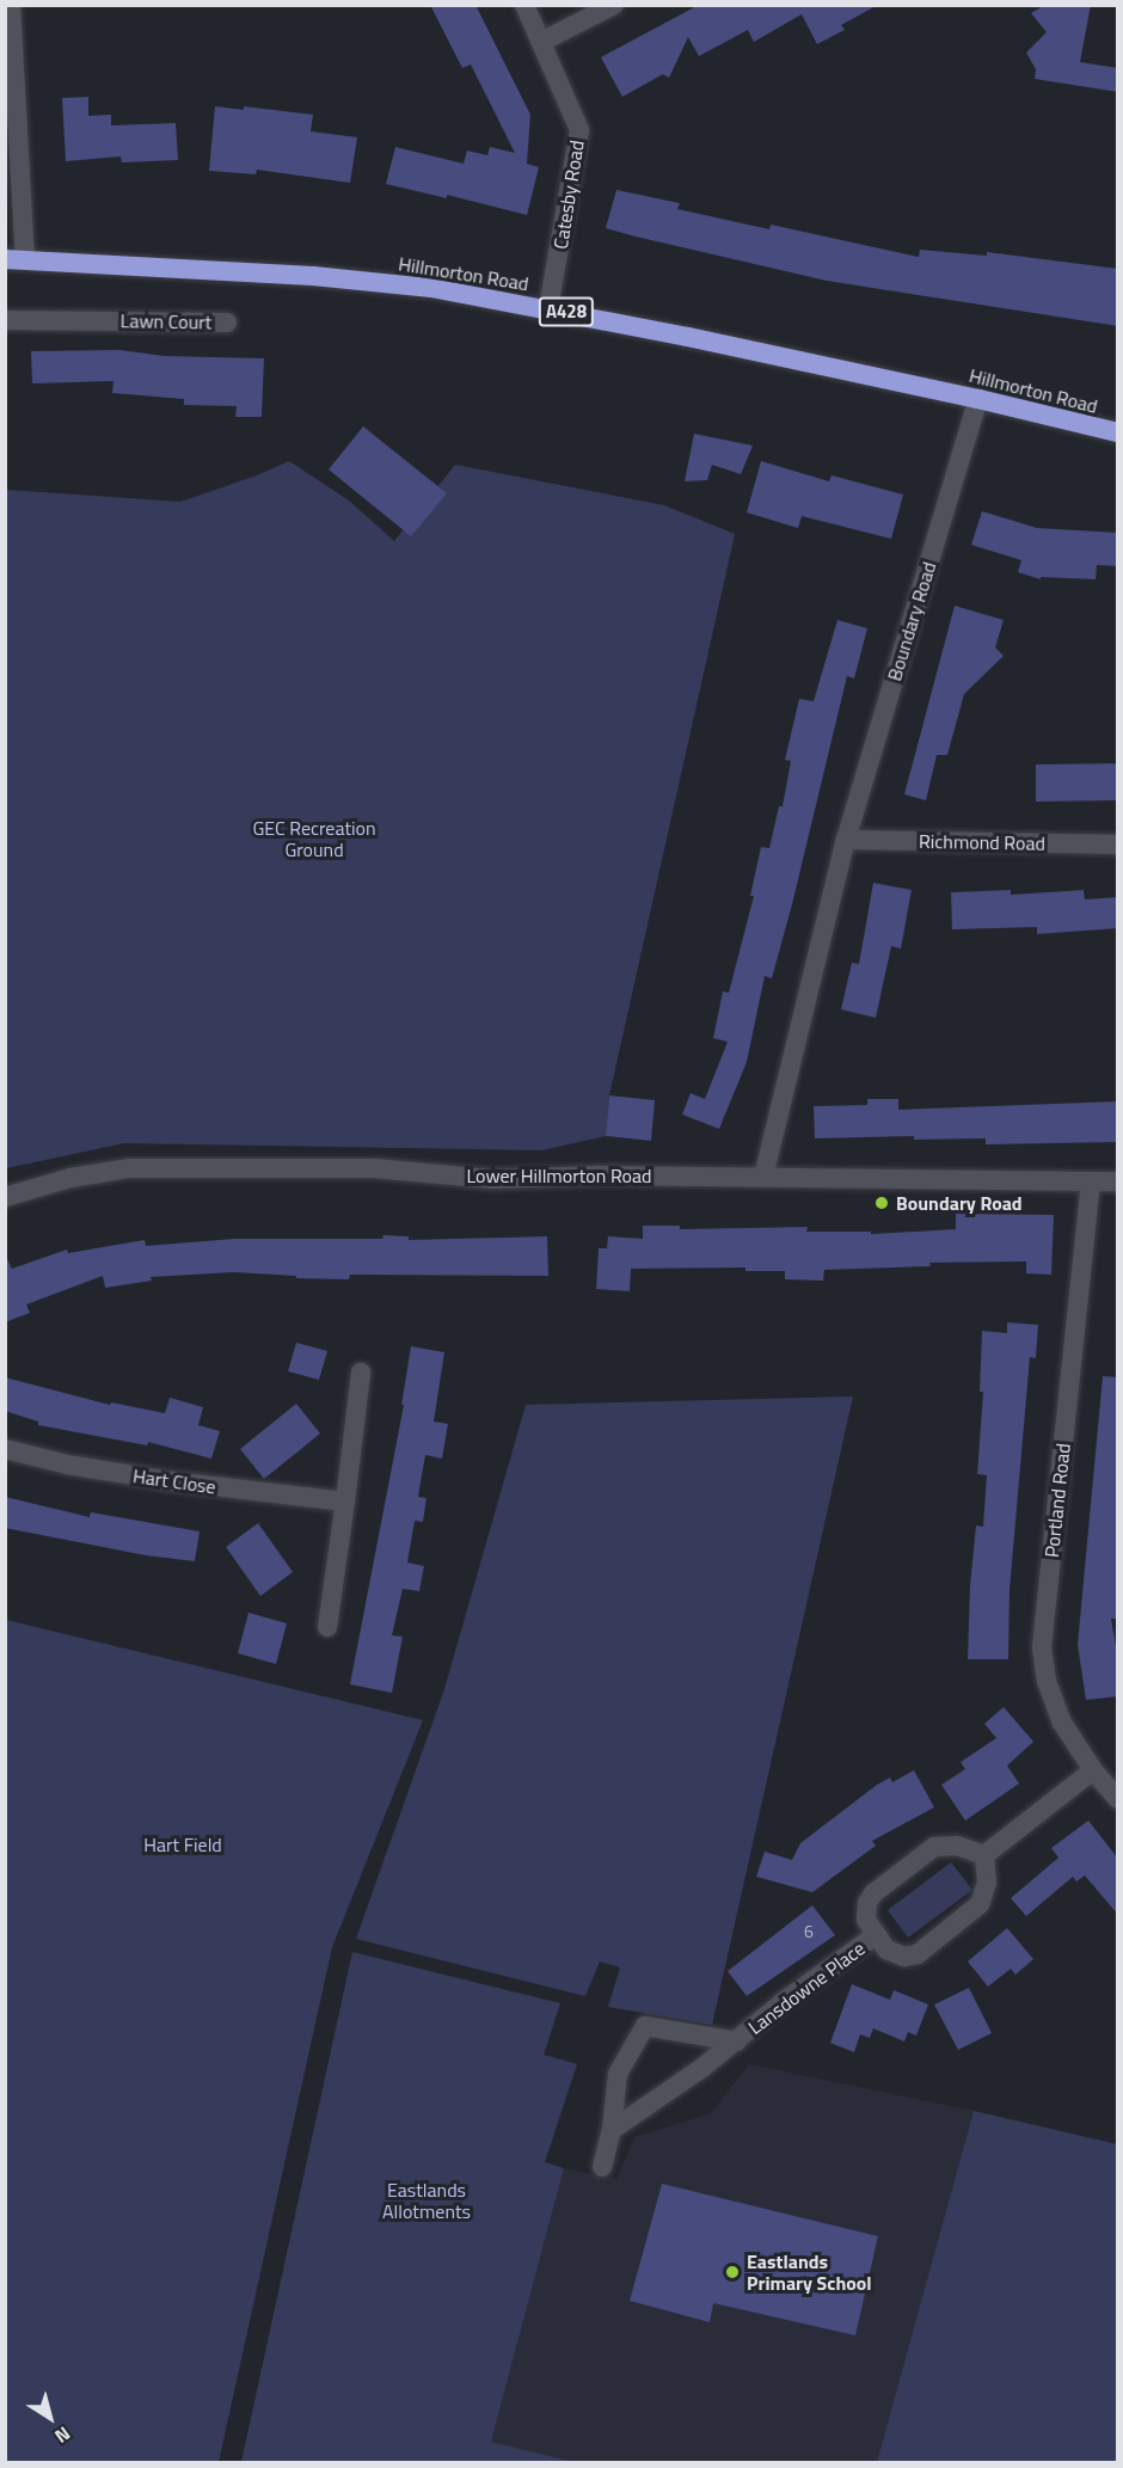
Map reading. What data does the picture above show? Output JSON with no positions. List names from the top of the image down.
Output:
{
  "streets": {
    "highway": ["Hillmorton Road", "A428"],
    "street": [
      "Catesby Road",
      "Lawn Court",
      "Boundary Road",
      "Richmond Road",
      "Lower Hillmorton Road",
      "Hart Close",
      "Portland Road",
      "Lansdowne Place"
    ]
  },
  "crossings": [
    ["Catesby Road", "Hillmorton Road"],
    ["Hillmorton Road", "Boundary Road"],
    ["Boundary Road", "Richmond Road"],
    ["Boundary Road", "Lower Hillmorton Road"],
    ["Lower Hillmorton Road", "Portland Road"]
  ],
  "parks": ["GEC Recreation Ground", "Hart Field", "Eastlands Allotments"],
  "places": ["Boundary Road", "Eastlands Primary School"],
  "house_numbers": ["6"],
  "north": "bottom right"
}
